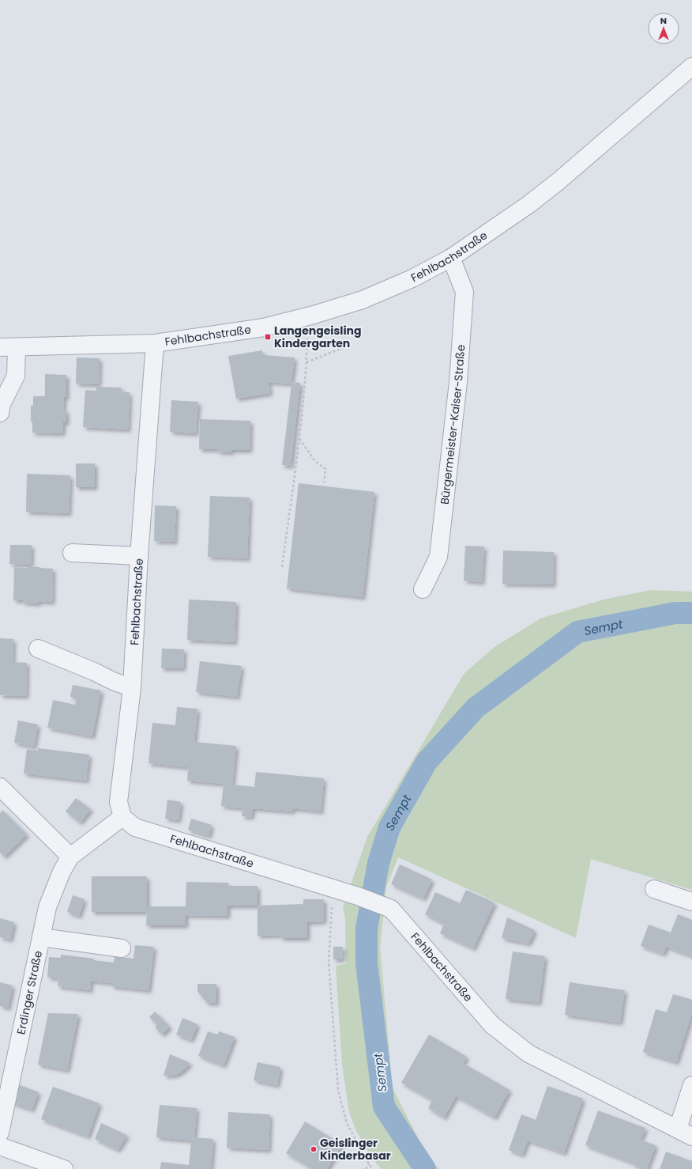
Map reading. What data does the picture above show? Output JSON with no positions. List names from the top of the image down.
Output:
{
  "streets": {
    "street": ["Fehlbachstraße", "Bürgermeister-Kaiser-Straße", "Erdinger Straße"]
  },
  "crossings": [
    ["Fehlbachstraße", "Bürgermeister-Kaiser-Straße"],
    ["Fehlbachstraße", "Erdinger Straße"]
  ],
  "water": ["Sempt"],
  "places": {
    "transit": ["Langengeisling Kindergarten"],
    "other": ["Geislinger Kinderbasar"]
  },
  "north": "top"
}
